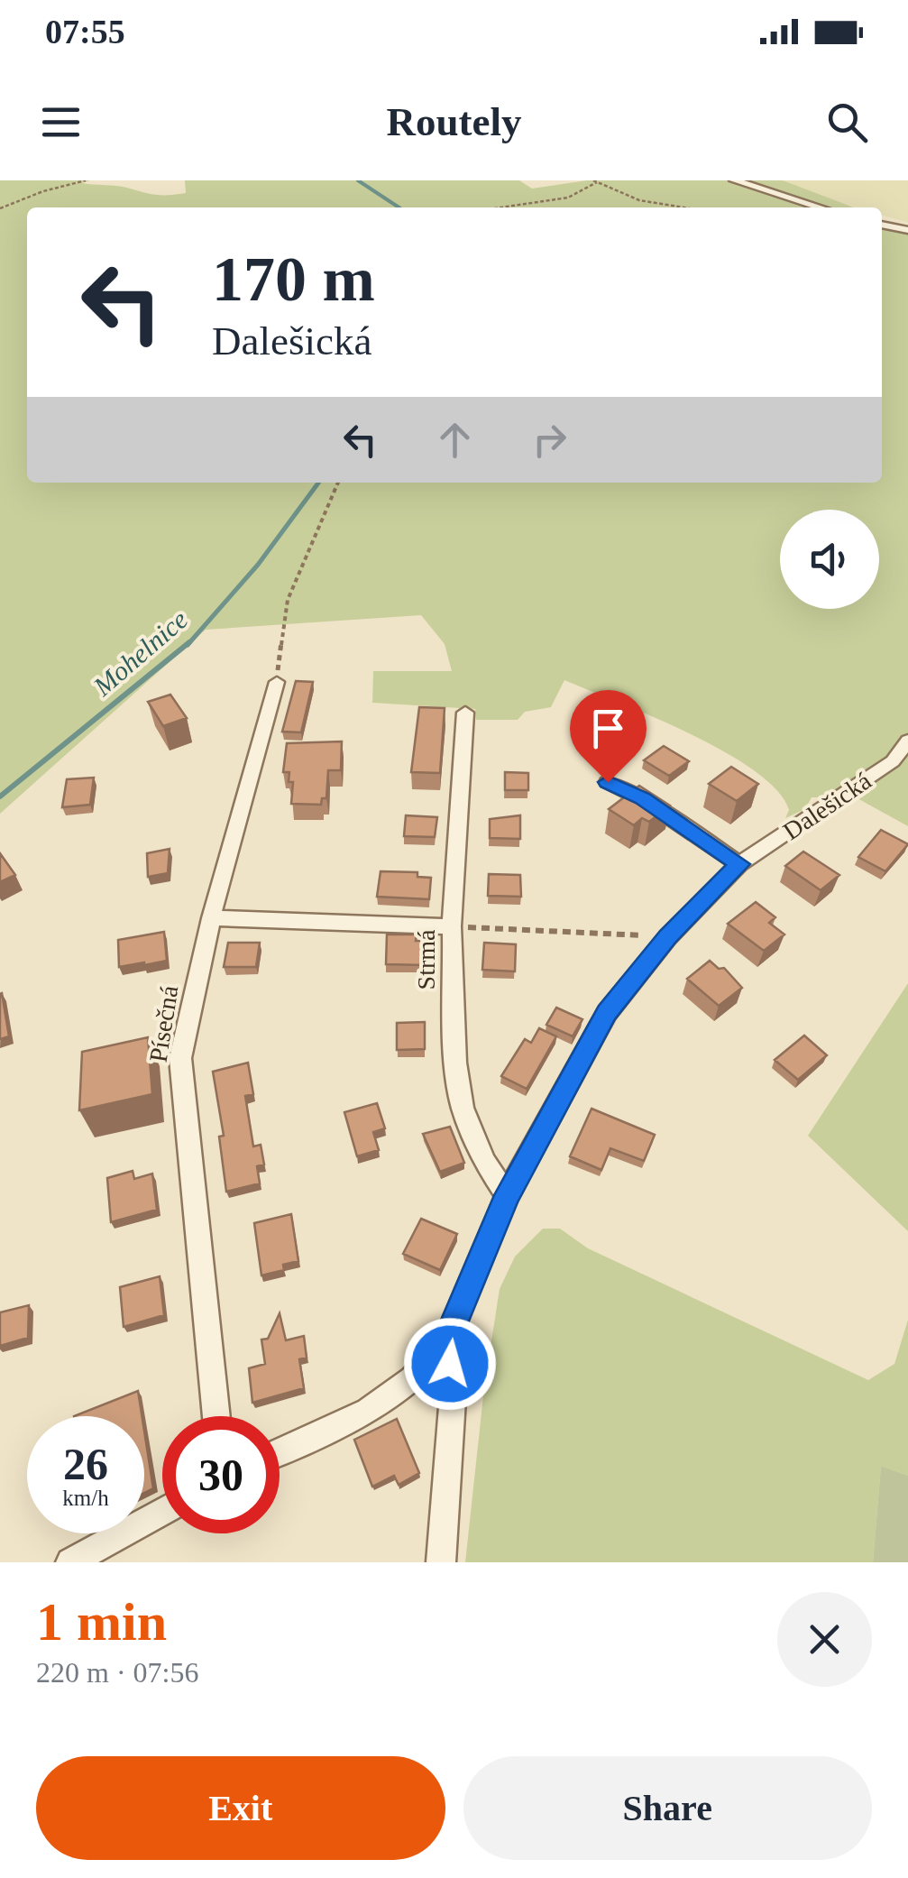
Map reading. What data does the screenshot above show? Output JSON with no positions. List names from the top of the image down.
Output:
{
  "streets": {
    "street": ["Dalešická", "Strmá", "Písečná"]
  },
  "crossings": [
    ["Dalešická", "Strmá"]
  ],
  "water": ["Mohelnice"],
  "page": {
    "status": "07:55",
    "header": "Routely",
    "turn": ["170 m", "Dalešická"],
    "speed": "26 km/h",
    "limit": "30",
    "heading": ["1 min", "220 m · 07:56"],
    "buttons": ["Exit", "Share"]
  }
}
